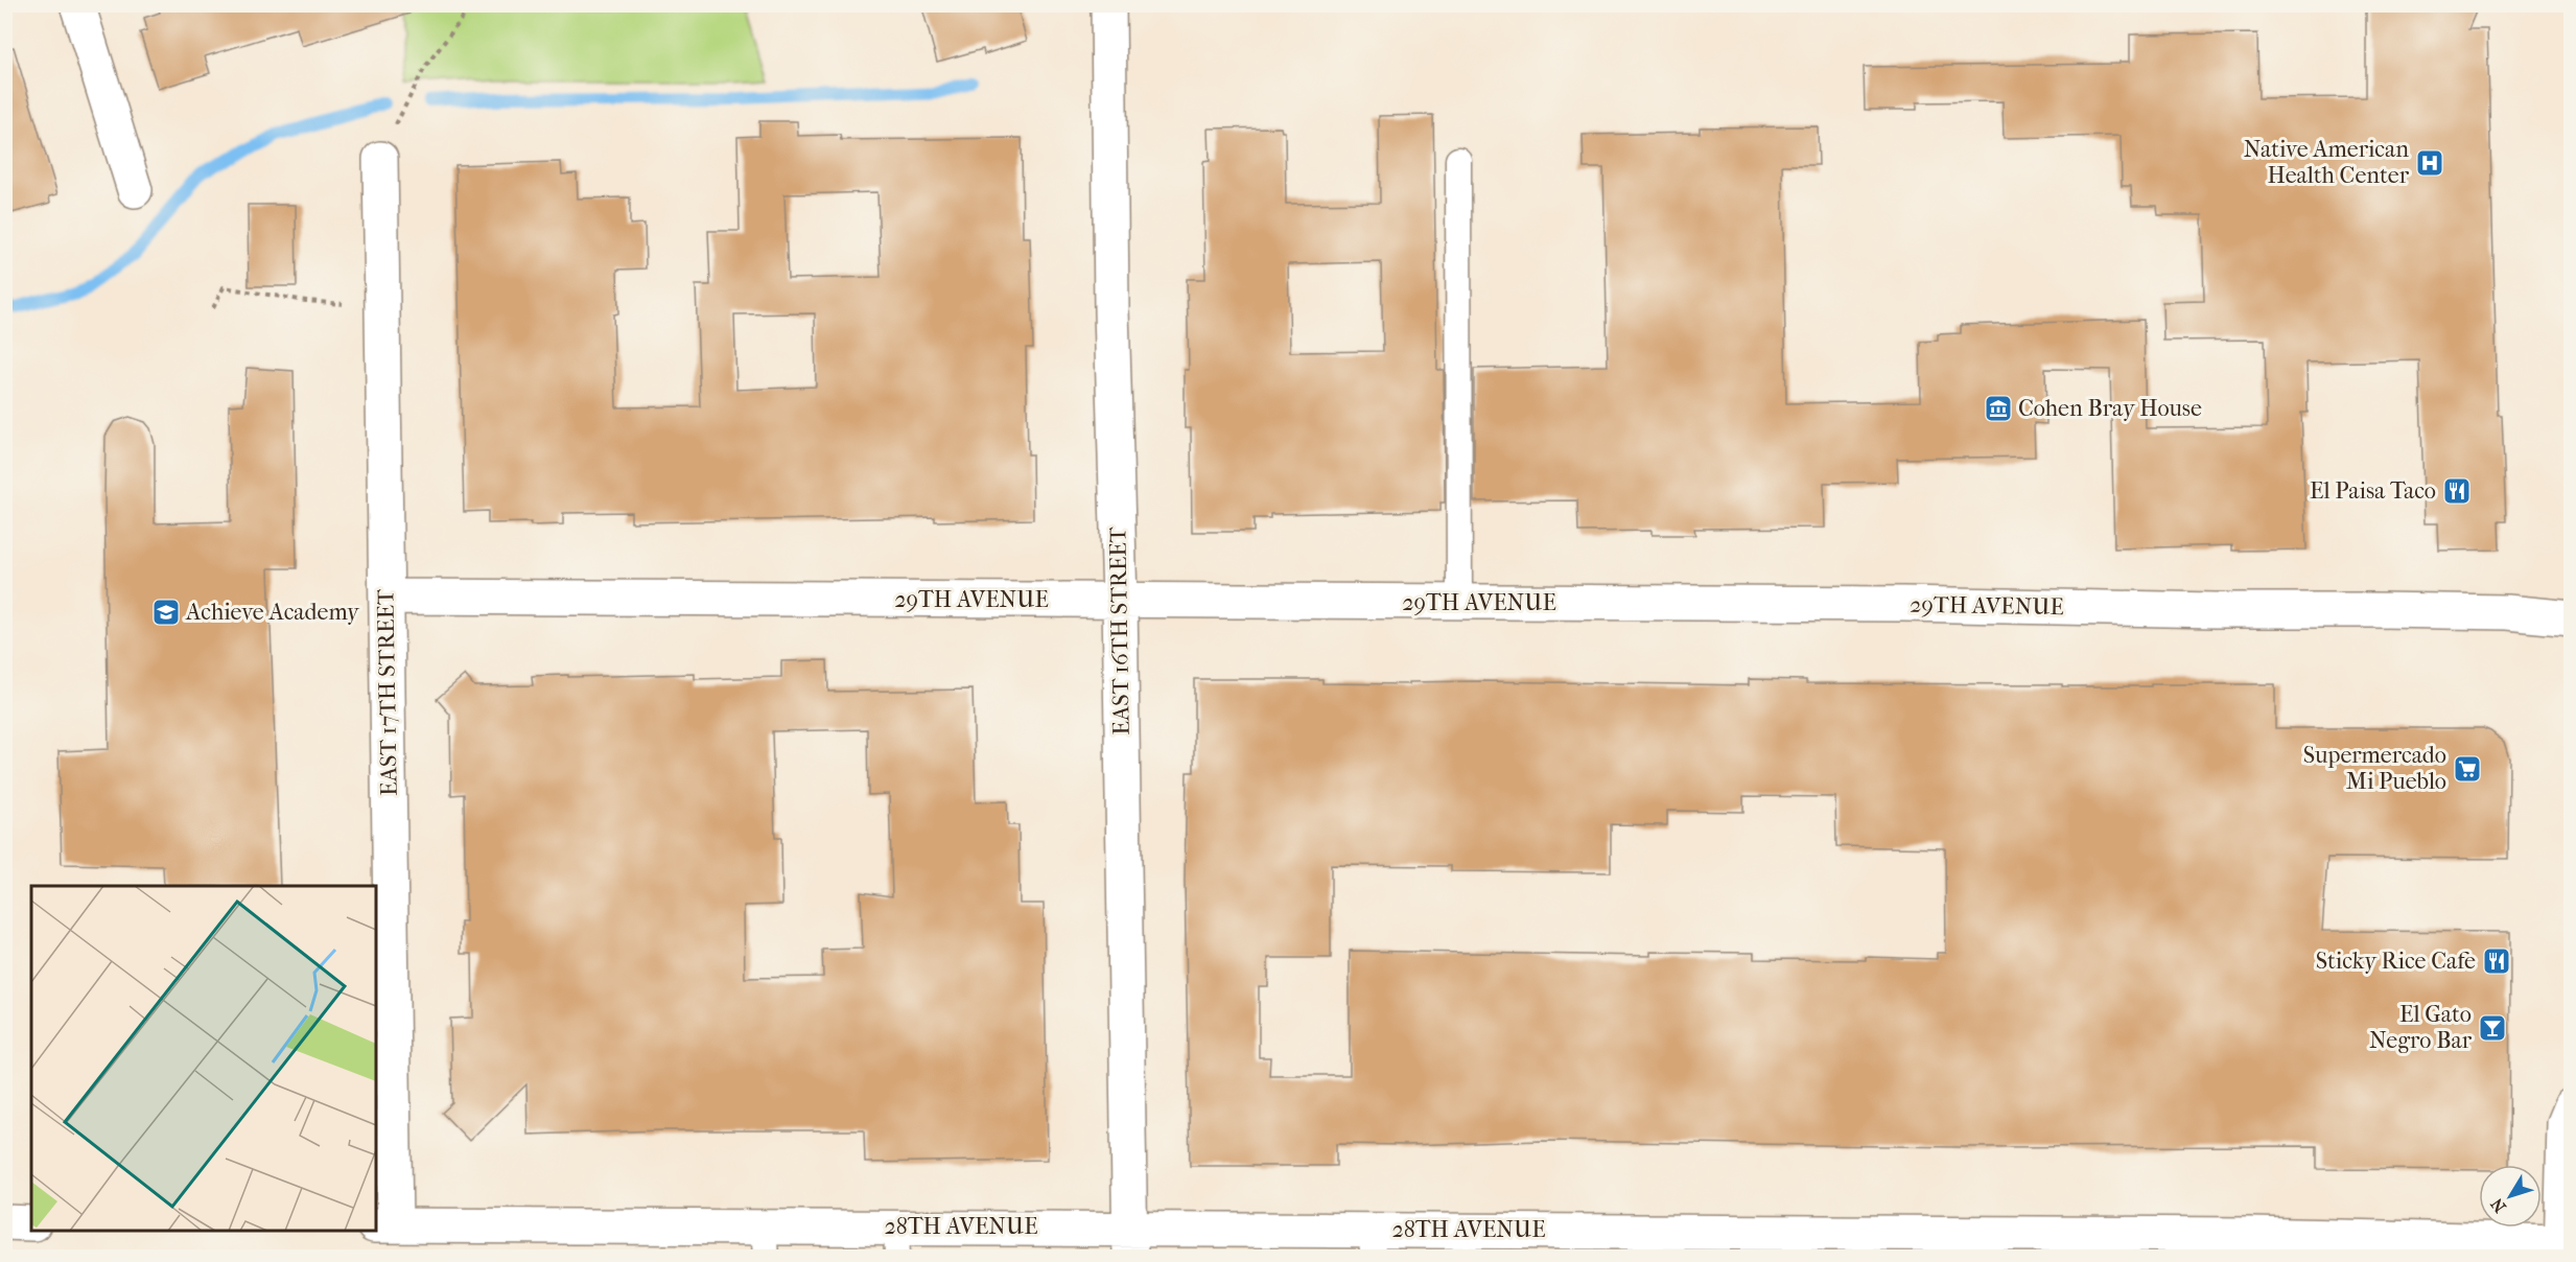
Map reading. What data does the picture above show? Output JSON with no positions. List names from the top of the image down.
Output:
{
  "streets": {
    "street": [
      "29TH AVENUE",
      "EAST 16TH STREET",
      "EAST 17TH STREET",
      "28TH AVENUE"
    ]
  },
  "crossings": [
    ["29TH AVENUE", "EAST 16TH STREET"],
    ["29TH AVENUE", "EAST 17TH STREET"],
    ["EAST 16TH STREET", "28TH AVENUE"],
    ["EAST 17TH STREET", "28TH AVENUE"]
  ],
  "places": {
    "hospital": ["Native American Health Center"],
    "museum": ["Cohen Bray House"],
    "restaurant": ["El Paisa Taco", "Sticky Rice Cafe"],
    "school or university": ["Achieve Academy"],
    "supermarket": ["Supermercado Mi Pueblo"],
    "bar": ["El Gato Negro Bar"]
  },
  "north": "bottom left"
}
